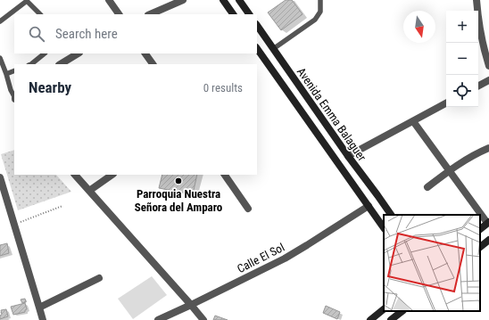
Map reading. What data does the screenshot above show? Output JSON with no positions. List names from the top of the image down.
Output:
{
  "streets": {
    "street": ["Avenida Emma Balaguer", "Calle El Sol"]
  },
  "crossings": [
    ["Avenida Emma Balaguer", "Calle El Sol"]
  ],
  "places": ["Parroquia Nuestra Señora del Amparo"],
  "north": "bottom",
  "page": {
    "map_buttons": ["+", "−"],
    "search": "Search here",
    "heading": ["Nearby", "0 results"]
  }
}
